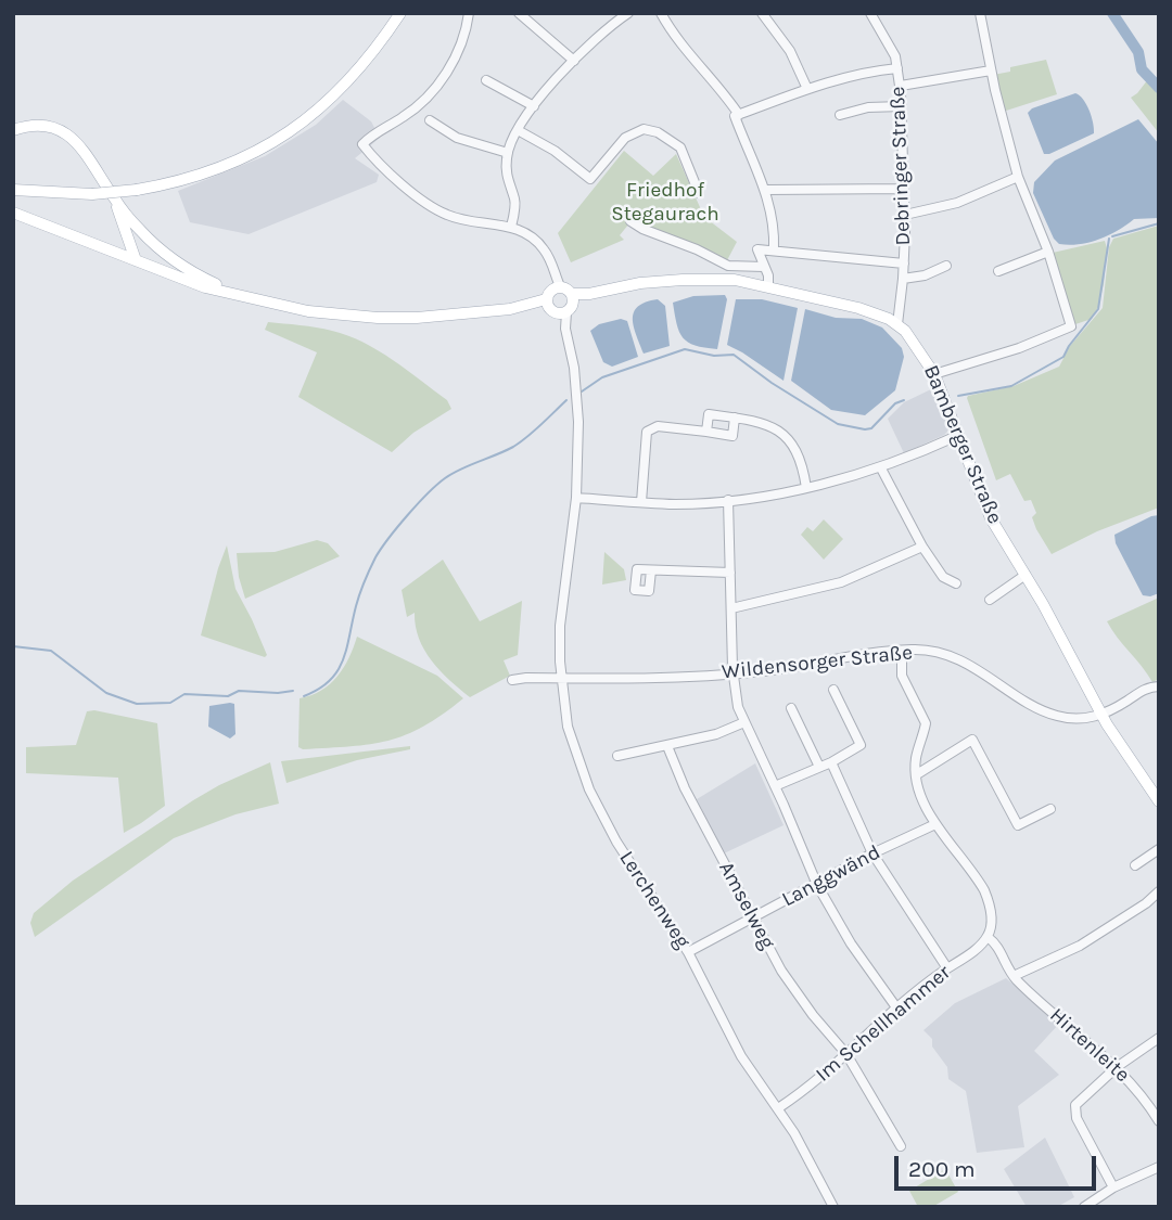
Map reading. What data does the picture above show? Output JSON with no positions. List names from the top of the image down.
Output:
{
  "streets": {
    "main road": ["Bamberger Straße"],
    "street": [
      "Debringer Straße",
      "Wildensorger Straße",
      "Langgwänd",
      "Lerchenweg",
      "Amselweg",
      "Im Schellhammer",
      "Hirtenleite"
    ]
  },
  "crossings": [
    ["Debringer Straße", "Bamberger Straße"],
    ["Bamberger Straße", "Wildensorger Straße"],
    ["Bamberger Straße", "Lerchenweg"],
    ["Wildensorger Straße", "Lerchenweg"],
    ["Langgwänd", "Lerchenweg"],
    ["Langgwänd", "Amselweg"],
    ["Lerchenweg", "Im Schellhammer"],
    ["Amselweg", "Im Schellhammer"]
  ],
  "parks": ["Friedhof Stegaurach"],
  "scale_bar": "200 m"
}
